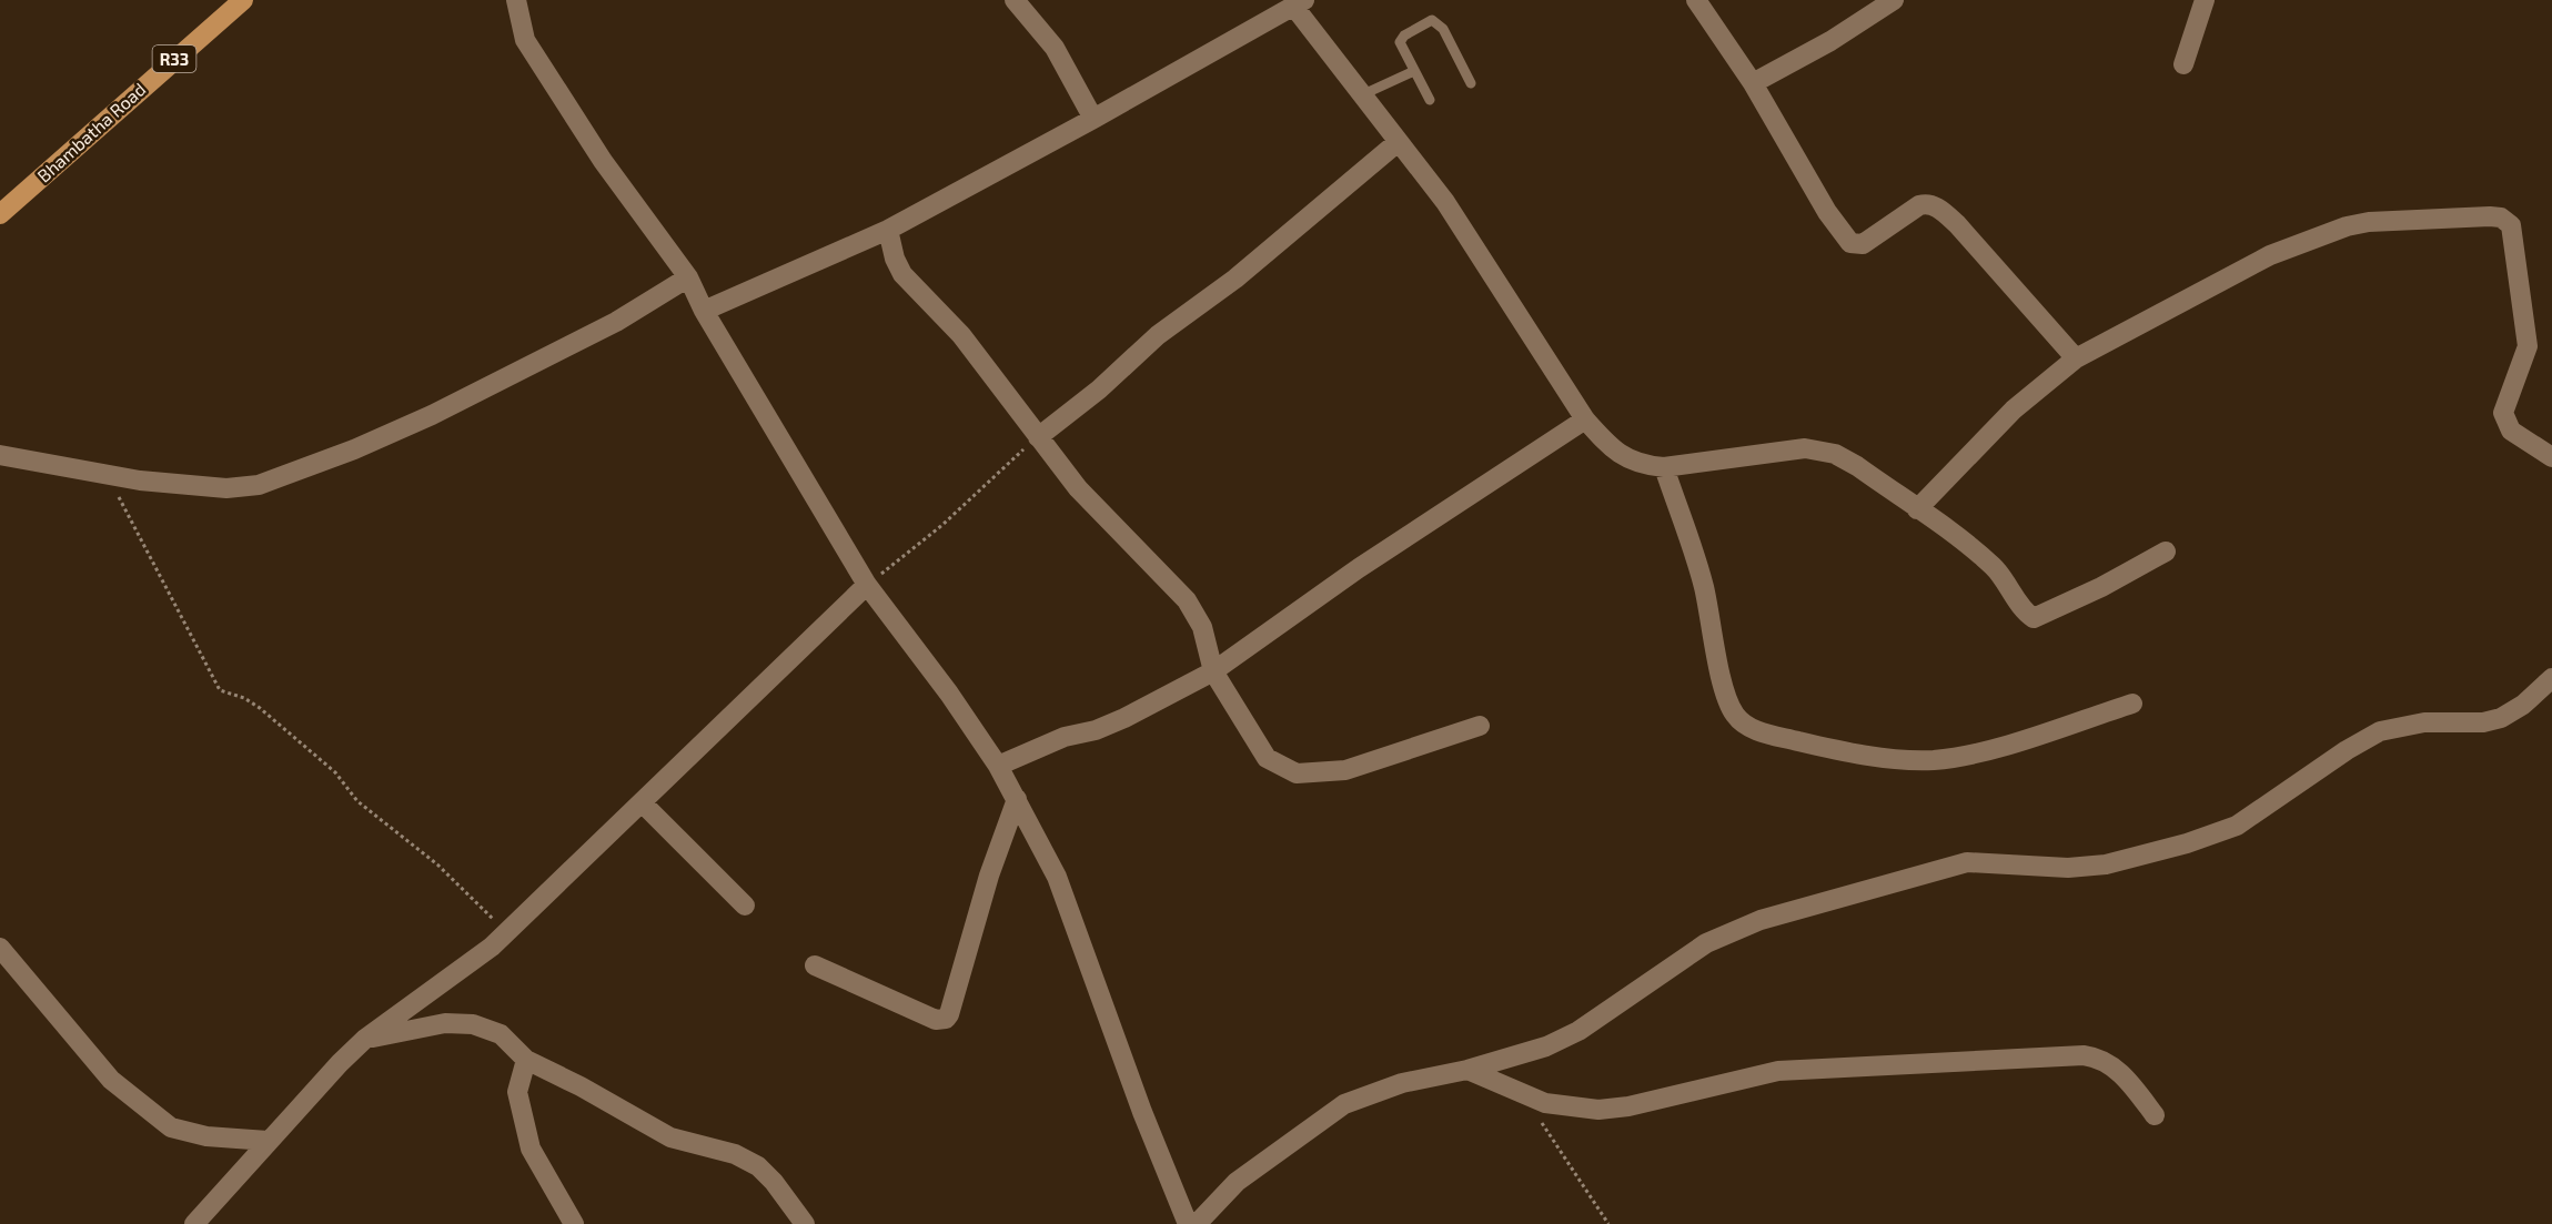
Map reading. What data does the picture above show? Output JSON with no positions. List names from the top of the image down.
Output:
{
  "streets": {
    "main road": ["R33", "Bhambatha Road"]
  }
}
